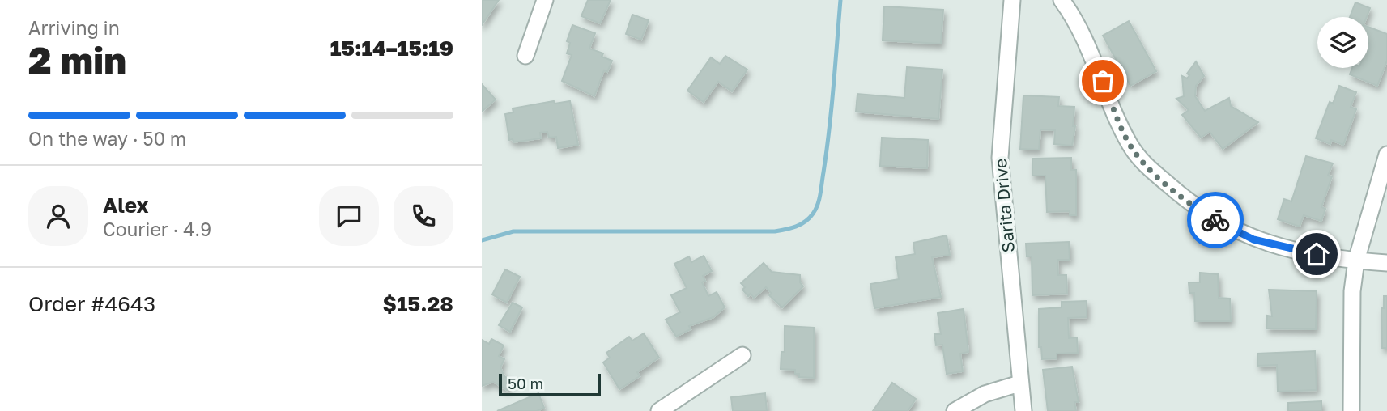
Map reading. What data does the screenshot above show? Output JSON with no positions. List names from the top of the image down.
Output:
{
  "streets": {
    "street": ["Sarita Drive"]
  },
  "scale_bar": "50 m",
  "page": {
    "heading": ["2 min", "Arriving in", "15:14–15:19"],
    "panel": [
      "Alex",
      "Courier · 4.9",
      "Order #4643",
      "$15.28"
    ],
    "bar": "On the way · 50 m",
    "scale": "50 m"
  }
}
